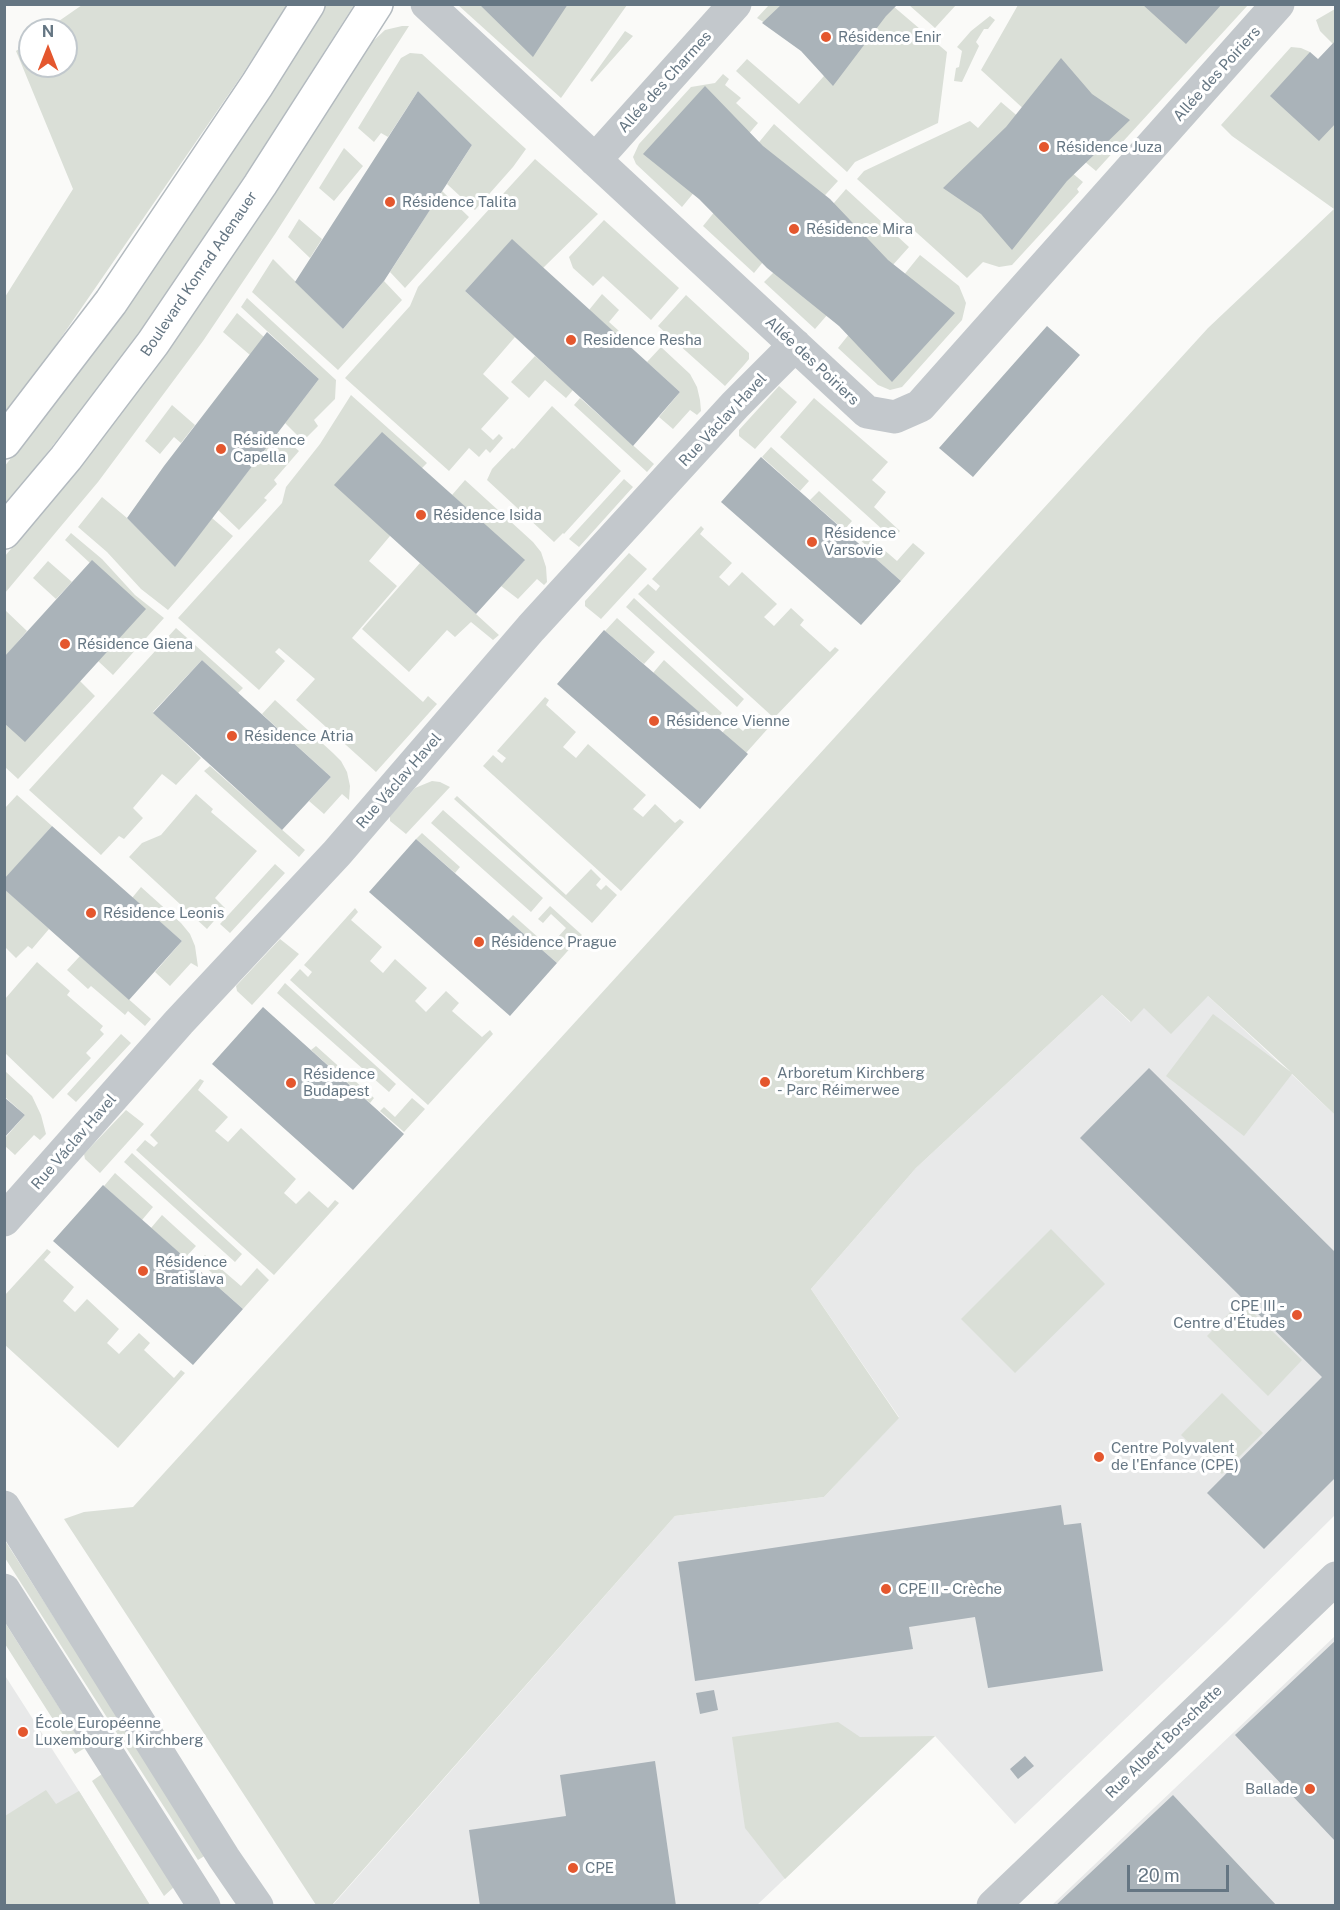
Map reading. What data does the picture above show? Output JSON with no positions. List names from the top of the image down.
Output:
{
  "streets": {
    "main road": ["Boulevard Konrad Adenauer"],
    "street": [
      "Allée des Poiriers",
      "Allée des Charmes",
      "Rue Václav Havel",
      "Rue Albert Borschette"
    ]
  },
  "crossings": [
    ["Allée des Poiriers", "Allée des Charmes"],
    ["Allée des Poiriers", "Rue Václav Havel"]
  ],
  "places": [
    "Résidence Enir",
    "Résidence Juza",
    "Résidence Talita",
    "Résidence Mira",
    "Residence Resha",
    "Résidence Capella",
    "Résidence Isida",
    "Résidence Varsovie",
    "Résidence Giena",
    "Résidence Vienne",
    "Résidence Atria",
    "Résidence Leonis",
    "Résidence Prague",
    "Arboretum Kirchberg - Parc Réimerwee",
    "Résidence Budapest",
    "Résidence Bratislava",
    "CPE III - Centre d'Études",
    "Centre Polyvalent de l'Enfance (CPE)",
    "CPE II - Crèche",
    "École Européenne Luxembourg I Kirchberg",
    "Ballade",
    "CPE"
  ],
  "scale_bar": "20 m",
  "north": "top"
}
